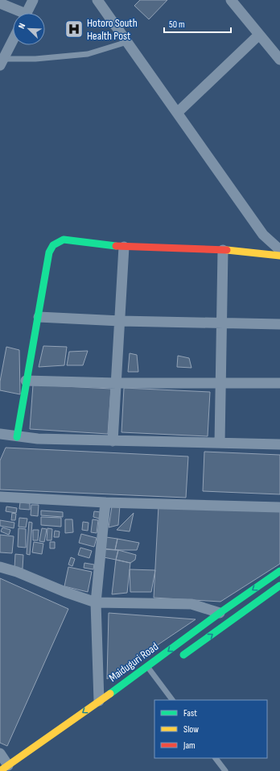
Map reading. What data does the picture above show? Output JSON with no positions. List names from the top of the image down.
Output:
{
  "streets": {
    "main road": ["Maiduguri Road"]
  },
  "places": {
    "hospital": ["Hotoro South Health Post"]
  },
  "legend": ["Fast", "Slow", "Jam"],
  "scale_bar": "50 m",
  "north": "top left"
}
